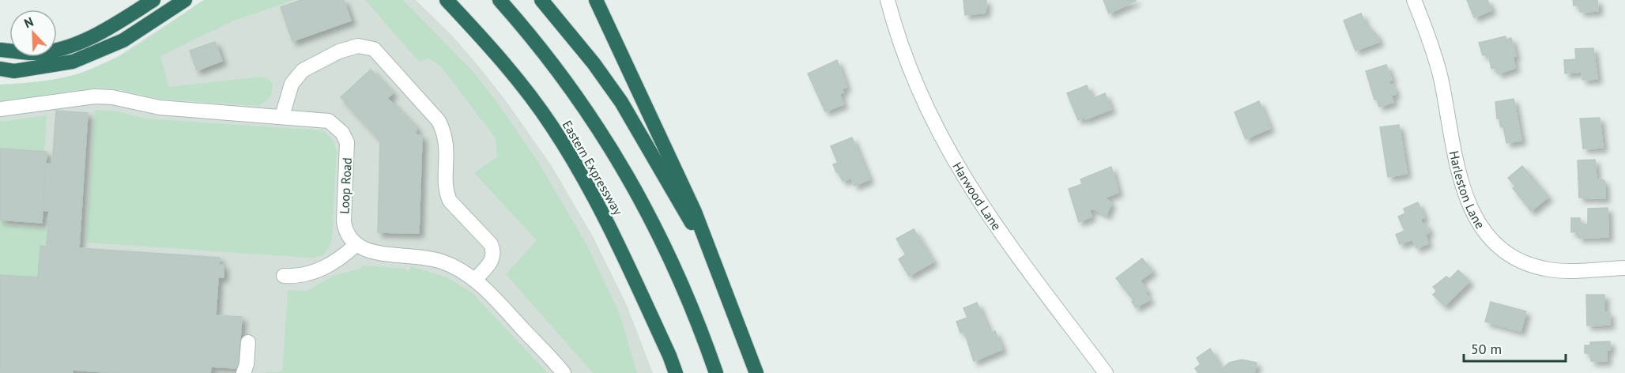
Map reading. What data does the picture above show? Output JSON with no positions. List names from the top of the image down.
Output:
{
  "streets": {
    "highway": ["Eastern Expressway"],
    "street": ["Loop Road", "Harleston Lane", "Harwood Lane"]
  },
  "scale_bar": "50 m",
  "north": "top left"
}
